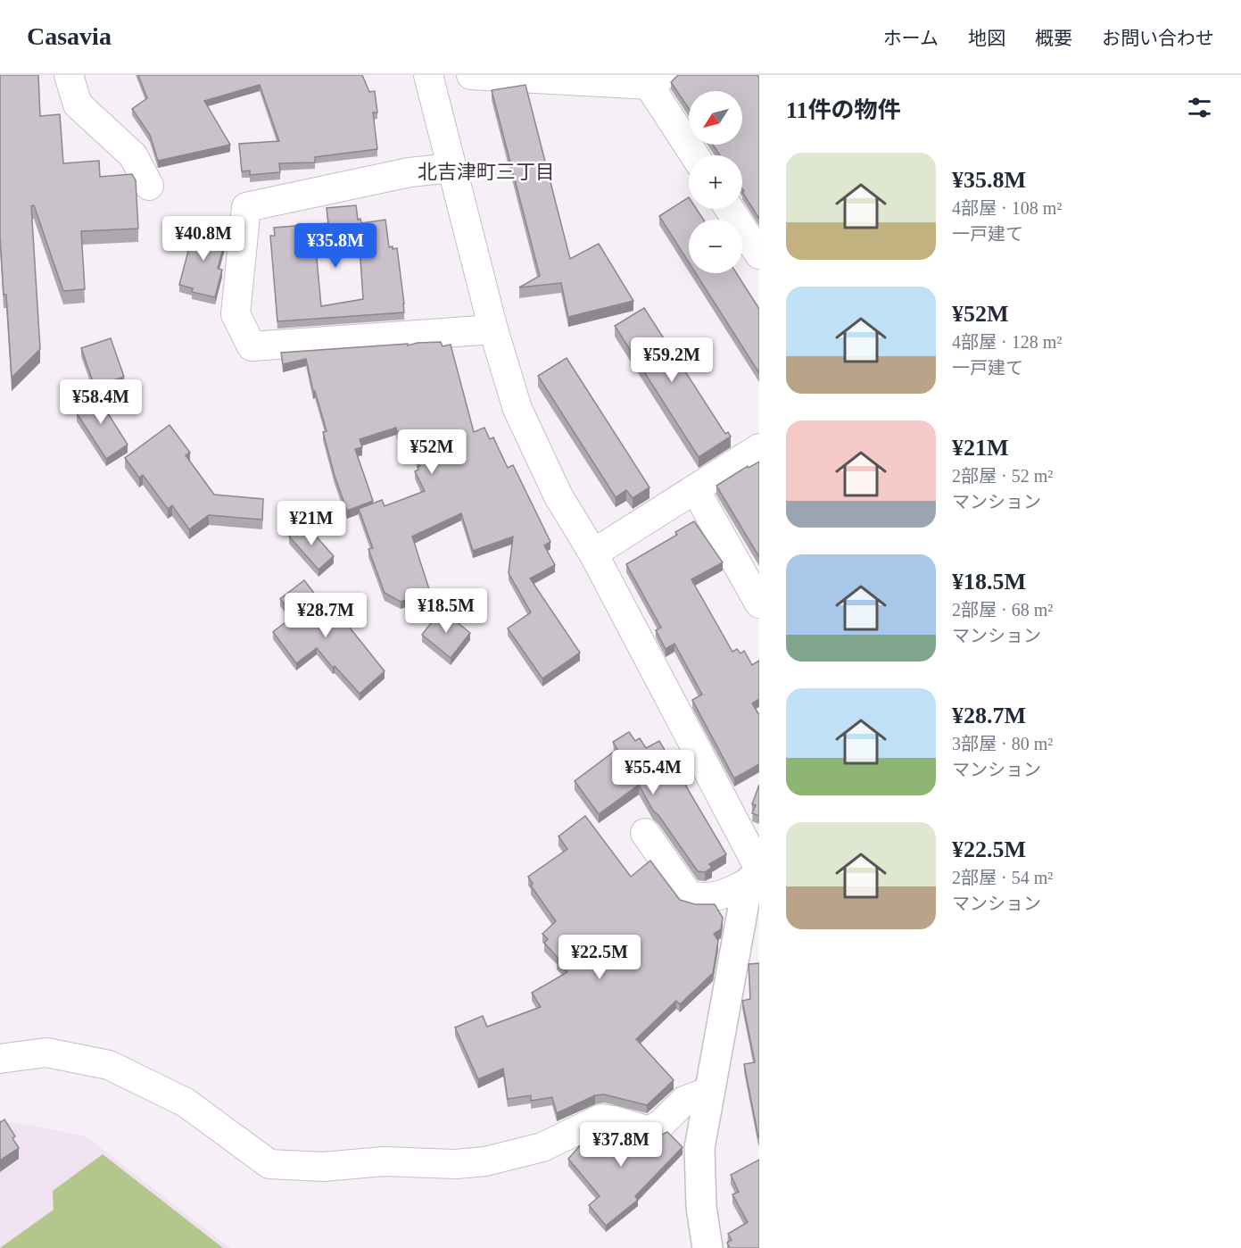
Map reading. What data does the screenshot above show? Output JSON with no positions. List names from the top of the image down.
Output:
{
  "districts": ["北吉津町三丁目"],
  "north": "bottom left",
  "page": {
    "header": "Casavia",
    "nav": [
      "ホーム",
      "地図",
      "概要",
      "お問い合わせ"
    ],
    "heading": "11件の物件",
    "map_buttons": ["+", "−"],
    "list": [
      {
        "name": "¥35.8M",
        "note": "4部屋 · 108 m² · 一戸建て"
      },
      {
        "name": "¥52M",
        "note": "4部屋 · 128 m² · 一戸建て"
      },
      {
        "name": "¥21M",
        "note": "2部屋 · 52 m² · マンション"
      },
      {
        "name": "¥18.5M",
        "note": "2部屋 · 68 m² · マンション"
      },
      {
        "name": "¥28.7M",
        "note": "3部屋 · 80 m² · マンション"
      },
      {
        "name": "¥22.5M",
        "note": "2部屋 · 54 m² · マンション"
      }
    ],
    "price": [
      "¥40.8M",
      "¥35.8M",
      "¥59.2M",
      "¥58.4M",
      "¥52M",
      "¥21M",
      "¥18.5M",
      "¥28.7M",
      "¥55.4M",
      "¥22.5M",
      "¥37.8M"
    ]
  }
}
